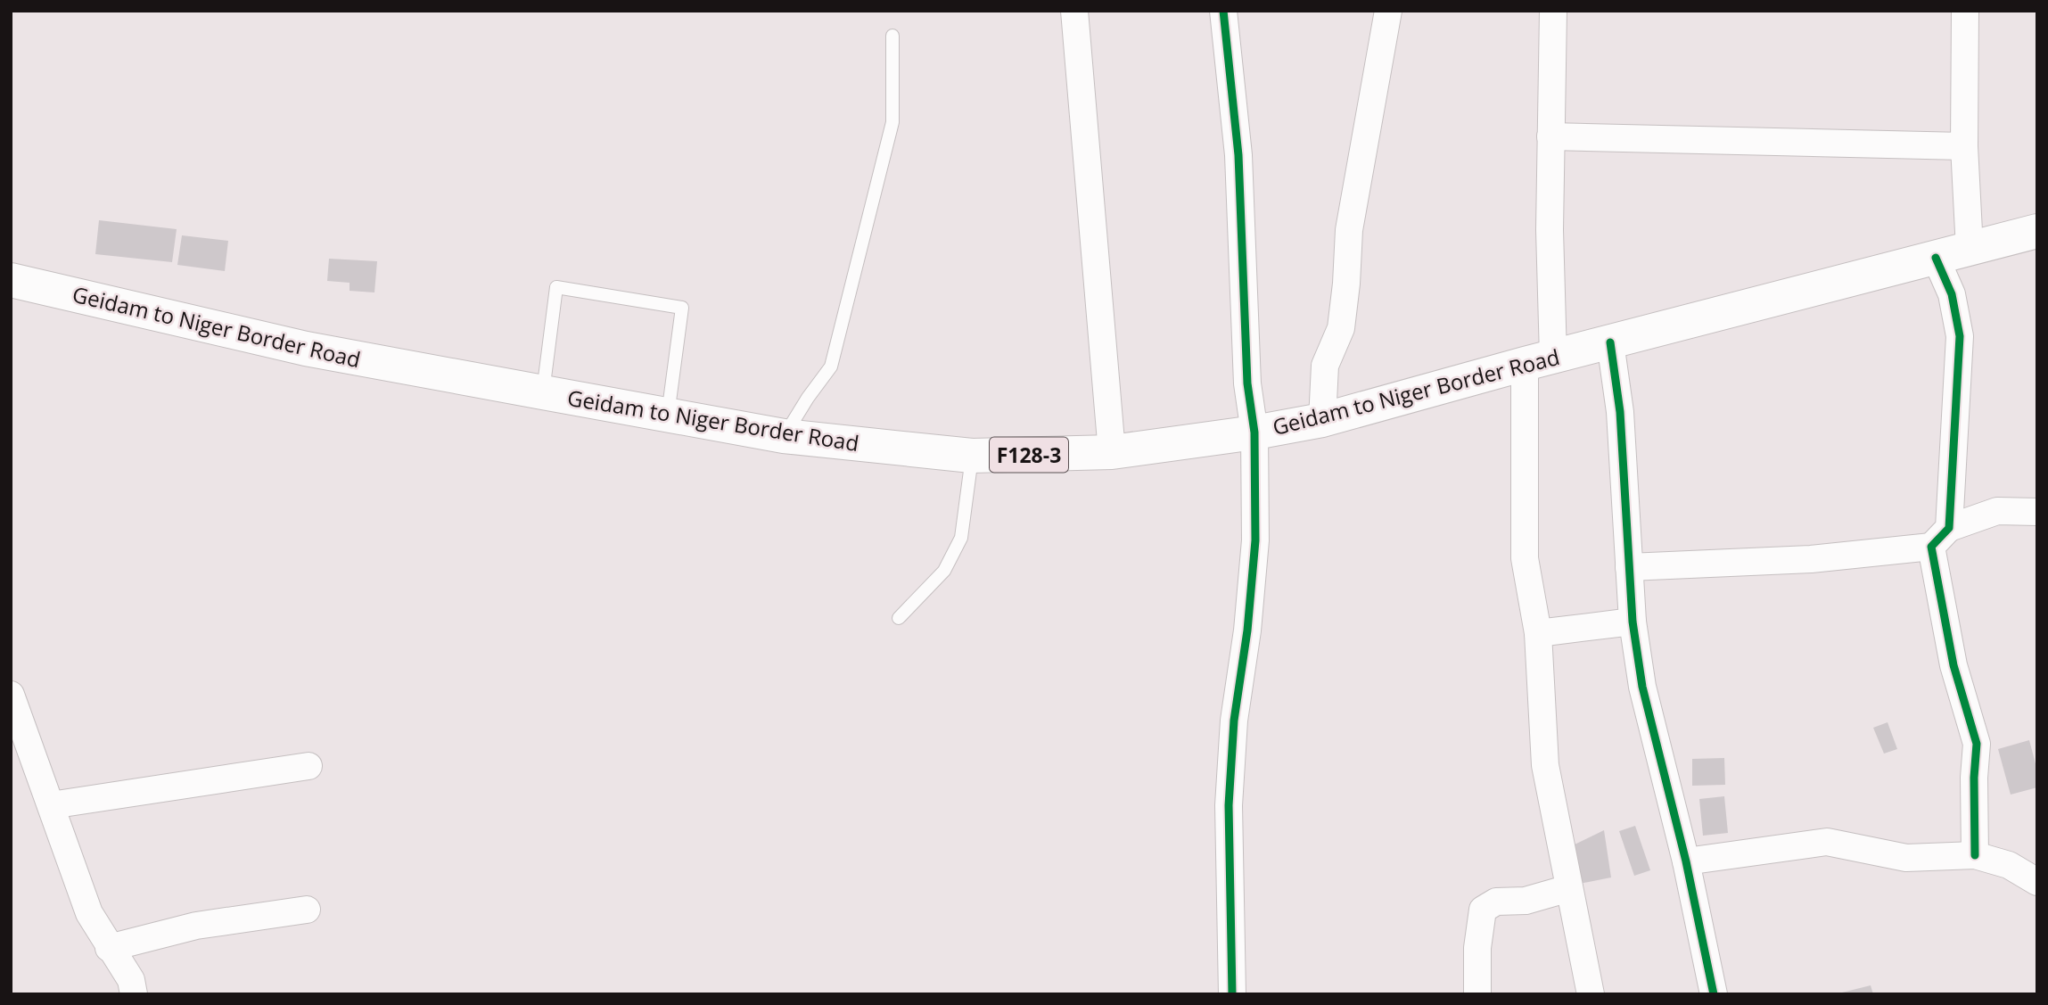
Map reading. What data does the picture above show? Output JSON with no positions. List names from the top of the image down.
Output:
{
  "streets": {
    "main road": ["Geidam to Niger Border Road", "F128-3"]
  }
}
